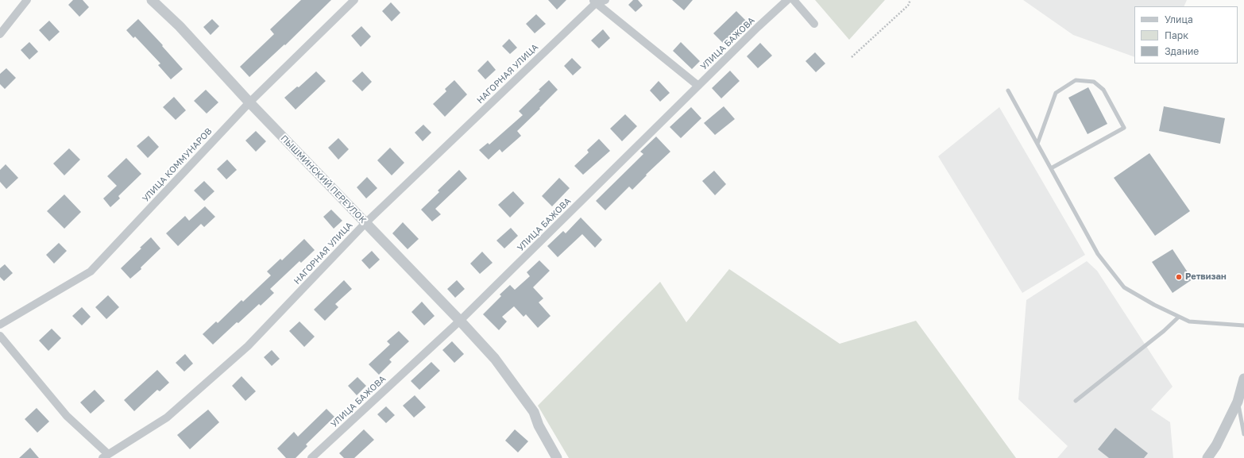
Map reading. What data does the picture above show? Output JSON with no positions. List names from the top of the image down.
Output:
{
  "streets": {
    "street": [
      "УЛИЦА БАЖОВА",
      "НАГОРНАЯ УЛИЦА",
      "УЛИЦА КОММУНАРОВ",
      "ПЫШМИНСКИЙ ПЕРЕУЛОК"
    ]
  },
  "crossings": [
    ["УЛИЦА БАЖОВА", "ПЫШМИНСКИЙ ПЕРЕУЛОК"],
    ["НАГОРНАЯ УЛИЦА", "ПЫШМИНСКИЙ ПЕРЕУЛОК"],
    ["УЛИЦА КОММУНАРОВ", "ПЫШМИНСКИЙ ПЕРЕУЛОК"]
  ],
  "places": ["Ретвизан"],
  "legend": ["Улица", "Парк", "Здание"]
}
